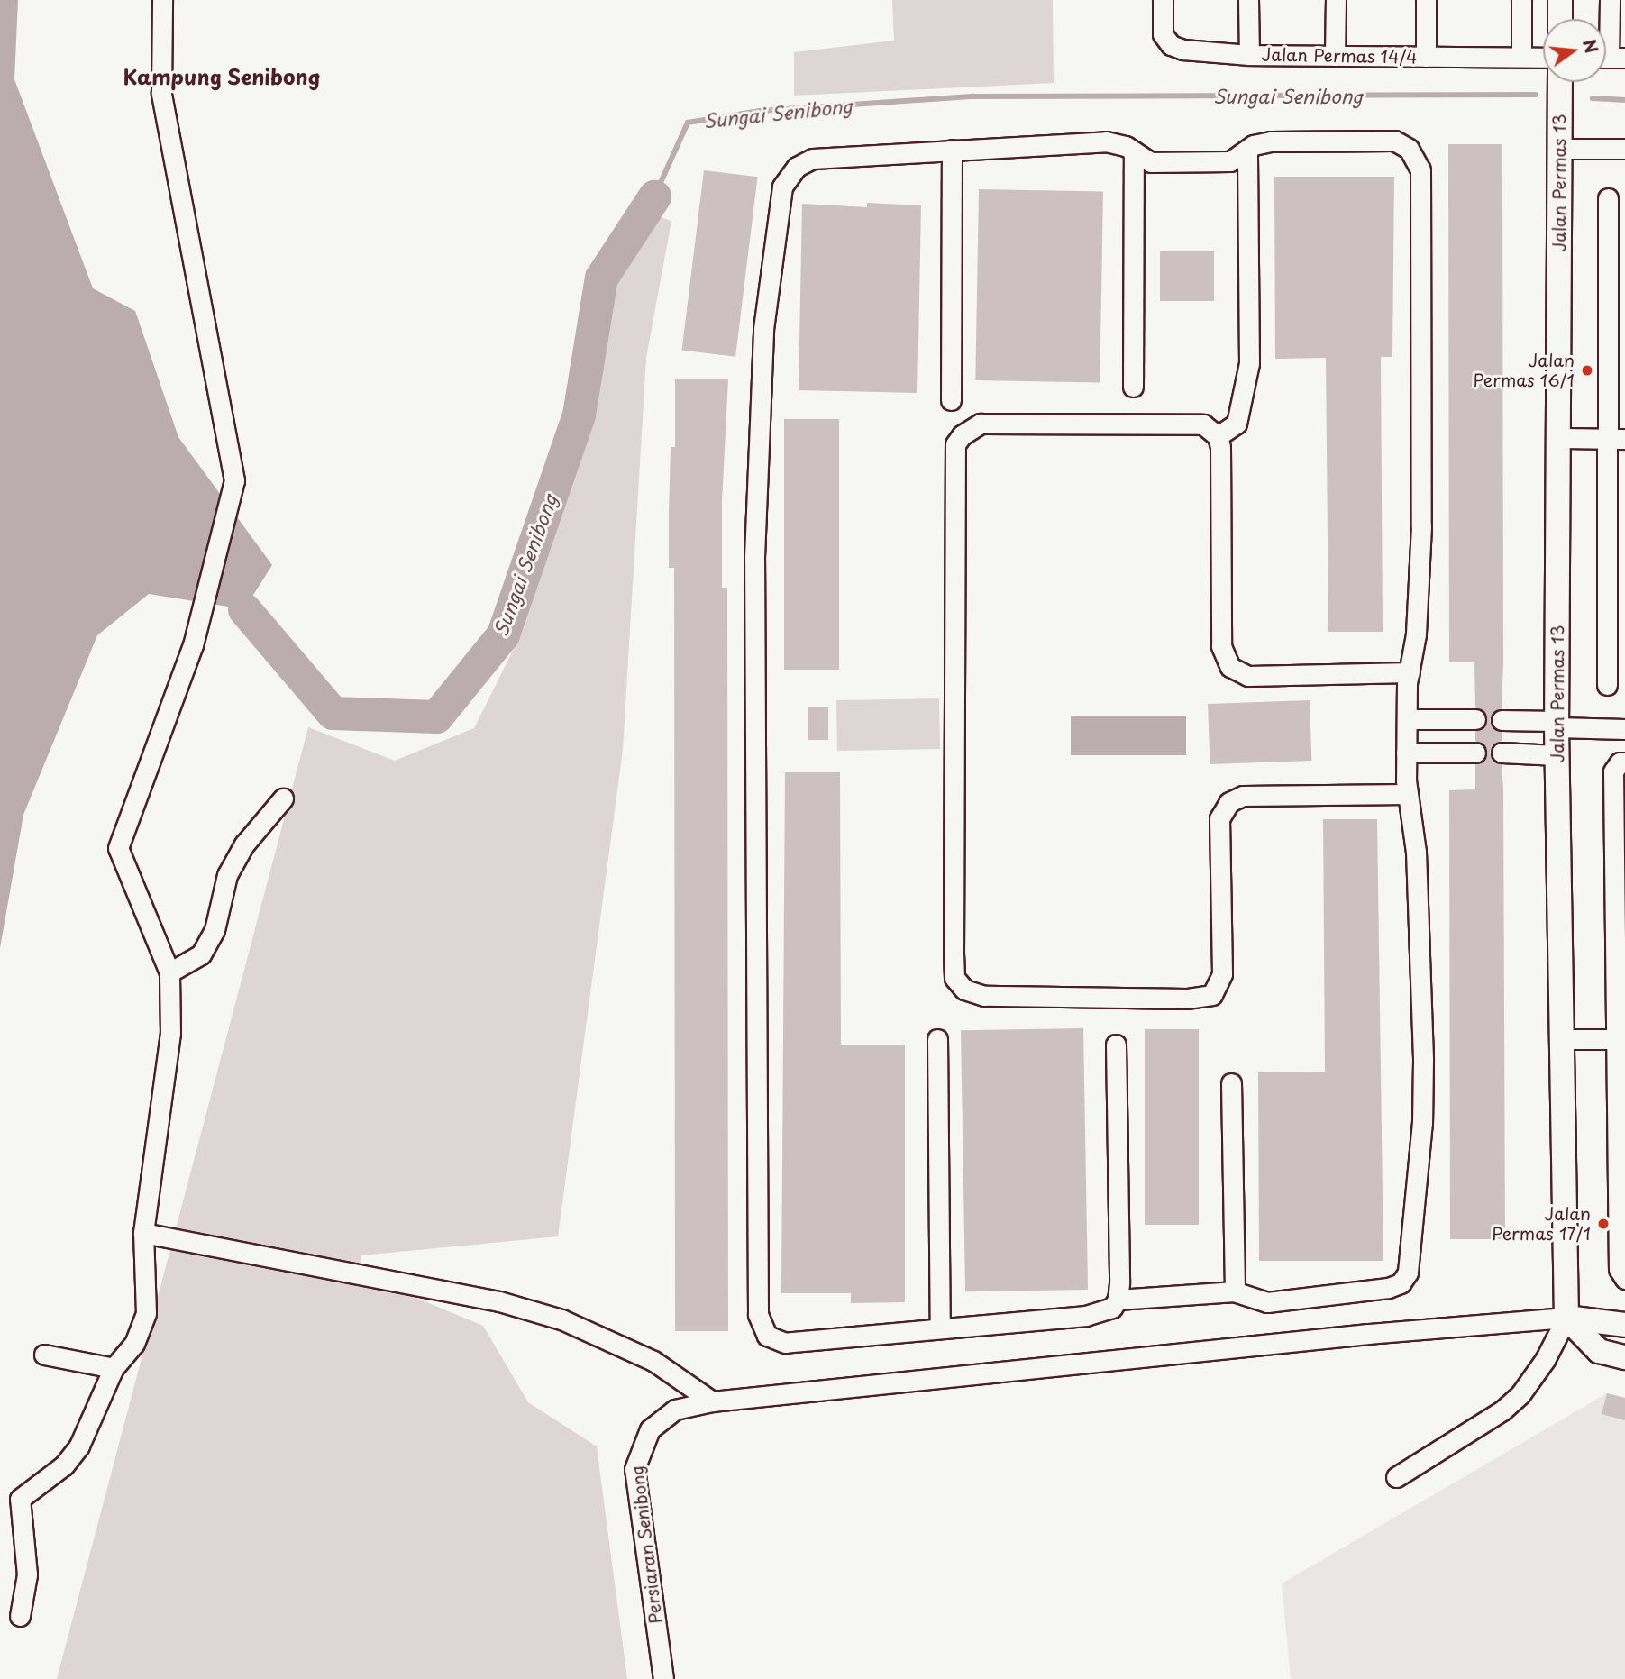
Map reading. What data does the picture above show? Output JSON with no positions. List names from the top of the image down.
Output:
{
  "streets": {
    "main road": ["Jalan Permas 13"],
    "street": ["Jalan Permas 14/4", "Persiaran Senibong"]
  },
  "districts": ["Kampung Senibong"],
  "water": ["Sungai Senibong"],
  "places": ["Jalan Permas 16/1", "Jalan Permas 17/1"],
  "north": "right"
}
